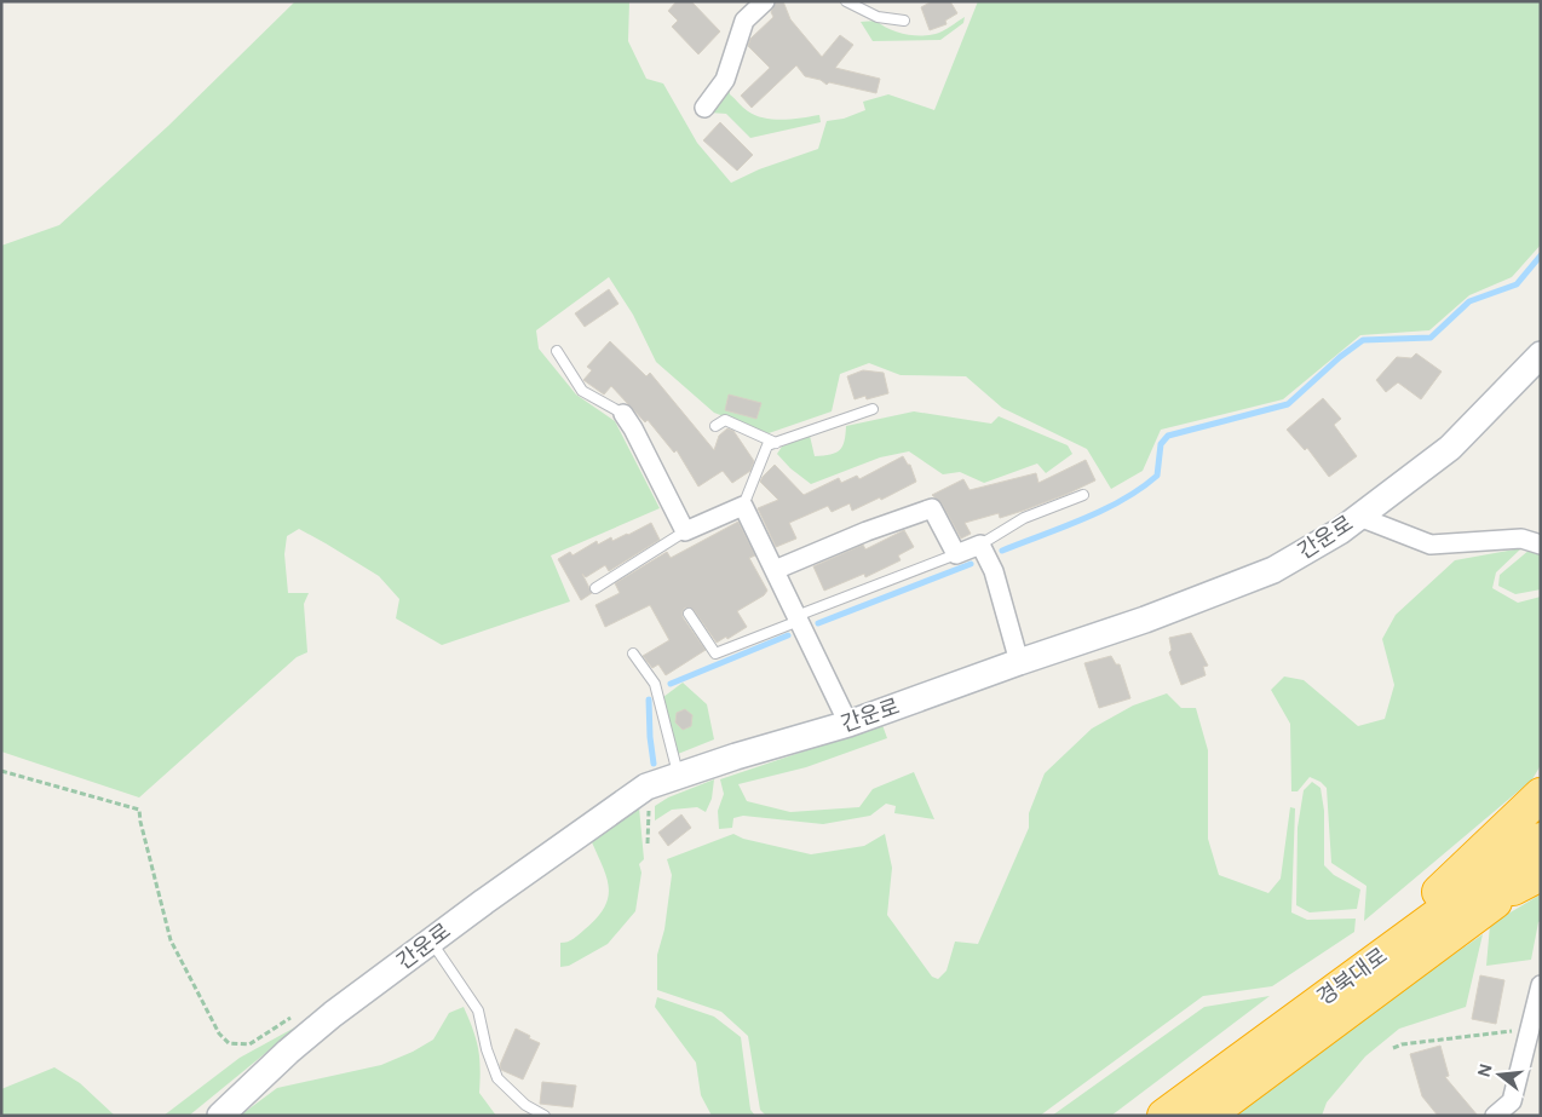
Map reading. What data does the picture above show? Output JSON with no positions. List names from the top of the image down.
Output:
{
  "streets": {
    "highway": ["경북대로"],
    "street": ["간운로"]
  },
  "north": "left"
}
